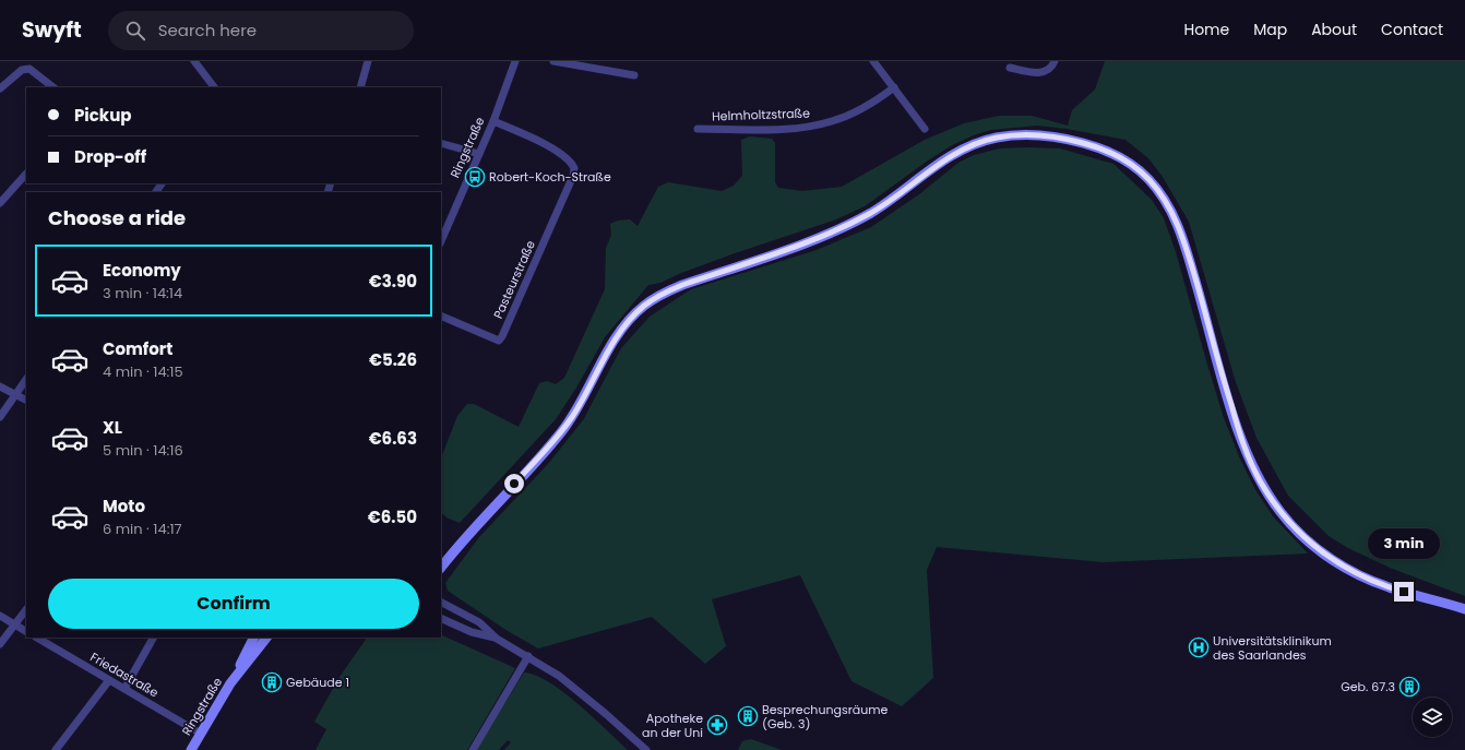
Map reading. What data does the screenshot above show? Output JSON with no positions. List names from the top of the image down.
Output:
{
  "streets": {
    "street": [
      "Helmholtzstraße",
      "Ringstraße",
      "Pasteurstraße",
      "Friedastraße"
    ]
  },
  "crossings": [
    ["Ringstraße", "Pasteurstraße"],
    ["Ringstraße", "Friedastraße"]
  ],
  "places": {
    "bus stop": ["Robert-Koch-Straße"],
    "hospital": ["Universitätsklinikum des Saarlandes"],
    "building": ["Gebäude 1", "Geb. 67.3", "Besprechungsräume (Geb. 3)"],
    "pharmacy": ["Apotheke an der Uni"]
  },
  "page": {
    "header": "Swyft",
    "search": "Search here",
    "nav": [
      "Home",
      "Map",
      "About",
      "Contact"
    ],
    "banner": ["Pickup", "Drop-off"],
    "heading": "Choose a ride",
    "list": [
      {
        "name": "Economy",
        "note": "3 min · 14:14",
        "value": "€3.90"
      },
      {
        "name": "Comfort",
        "note": "4 min · 14:15",
        "value": "€5.26"
      },
      {
        "name": "XL",
        "note": "5 min · 14:16",
        "value": "€6.63"
      },
      {
        "name": "Moto",
        "note": "6 min · 14:17",
        "value": "€6.50"
      }
    ],
    "bubble": "3 min",
    "buttons": "Confirm"
  }
}
